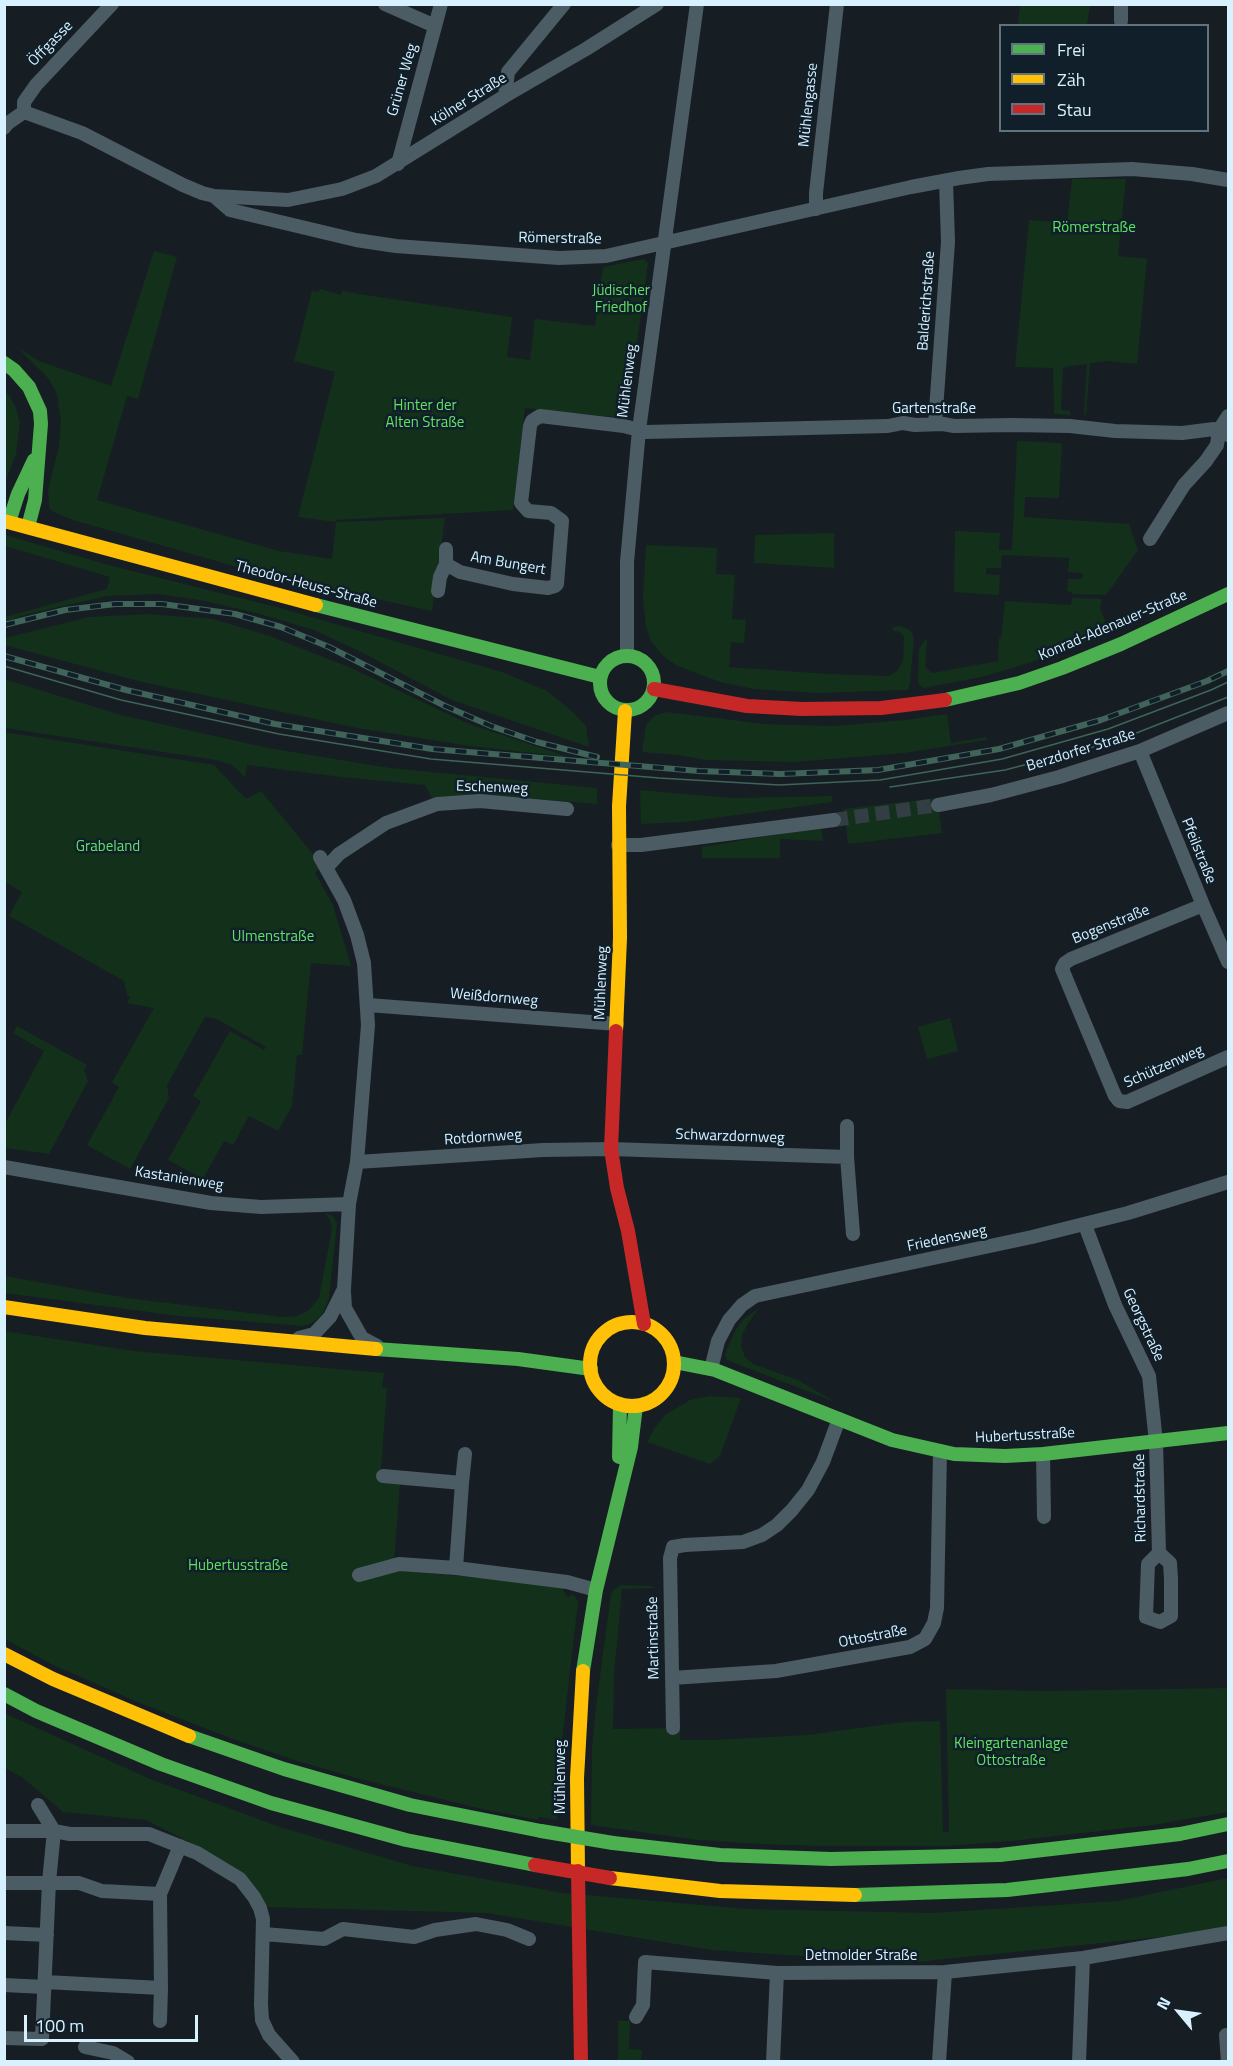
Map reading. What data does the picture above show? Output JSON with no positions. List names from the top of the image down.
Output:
{
  "streets": {
    "main road": [
      "Mühlenweg",
      "Theodor-Heuss-Straße",
      "Konrad-Adenauer-Straße",
      "Hubertusstraße"
    ],
    "street": [
      "Öffgasse",
      "Grüner Weg",
      "Kölner Straße",
      "Mühlengasse",
      "Römerstraße",
      "Balderichstraße",
      "Gartenstraße",
      "Am Bungert",
      "Berzdorfer Straße",
      "Eschenweg",
      "Pfeilstraße",
      "Bogenstraße",
      "Weißdornweg",
      "Schützenweg",
      "Schwarzdornweg",
      "Rotdornweg",
      "Kastanienweg",
      "Friedensweg",
      "Georgstraße",
      "Richardstraße",
      "Ottostraße",
      "Martinstraße",
      "Detmolder Straße"
    ]
  },
  "crossings": [
    ["Öffgasse", "Kölner Straße"],
    ["Grüner Weg", "Kölner Straße"],
    ["Kölner Straße", "Römerstraße"],
    ["Mühlengasse", "Römerstraße"],
    ["Römerstraße", "Balderichstraße"],
    ["Römerstraße", "Mühlenweg"],
    ["Balderichstraße", "Gartenstraße"],
    ["Mühlenweg", "Gartenstraße"],
    ["Mühlenweg", "Theodor-Heuss-Straße"],
    ["Mühlenweg", "Konrad-Adenauer-Straße"],
    ["Mühlenweg", "Weißdornweg"],
    ["Mühlenweg", "Schwarzdornweg"],
    ["Mühlenweg", "Rotdornweg"],
    ["Mühlenweg", "Hubertusstraße"],
    ["Gartenstraße", "Am Bungert"],
    ["Theodor-Heuss-Straße", "Konrad-Adenauer-Straße"],
    ["Berzdorfer Straße", "Pfeilstraße"],
    ["Eschenweg", "Weißdornweg"],
    ["Pfeilstraße", "Bogenstraße"],
    ["Bogenstraße", "Schützenweg"],
    ["Schwarzdornweg", "Rotdornweg"],
    ["Friedensweg", "Georgstraße"],
    ["Friedensweg", "Hubertusstraße"],
    ["Georgstraße", "Hubertusstraße"],
    ["Georgstraße", "Richardstraße"],
    ["Hubertusstraße", "Richardstraße"],
    ["Hubertusstraße", "Ottostraße"],
    ["Hubertusstraße", "Martinstraße"],
    ["Ottostraße", "Martinstraße"]
  ],
  "parks": [
    "Römerstraße",
    "Jüdischer Friedhof",
    "Hinter der Alten Straße",
    "Grabeland",
    "Ulmenstraße",
    "Hubertusstraße",
    "Kleingartenanlage Ottostraße"
  ],
  "legend": ["Frei", "Zäh", "Stau"],
  "scale_bar": "100 m",
  "north": "top left"
}
